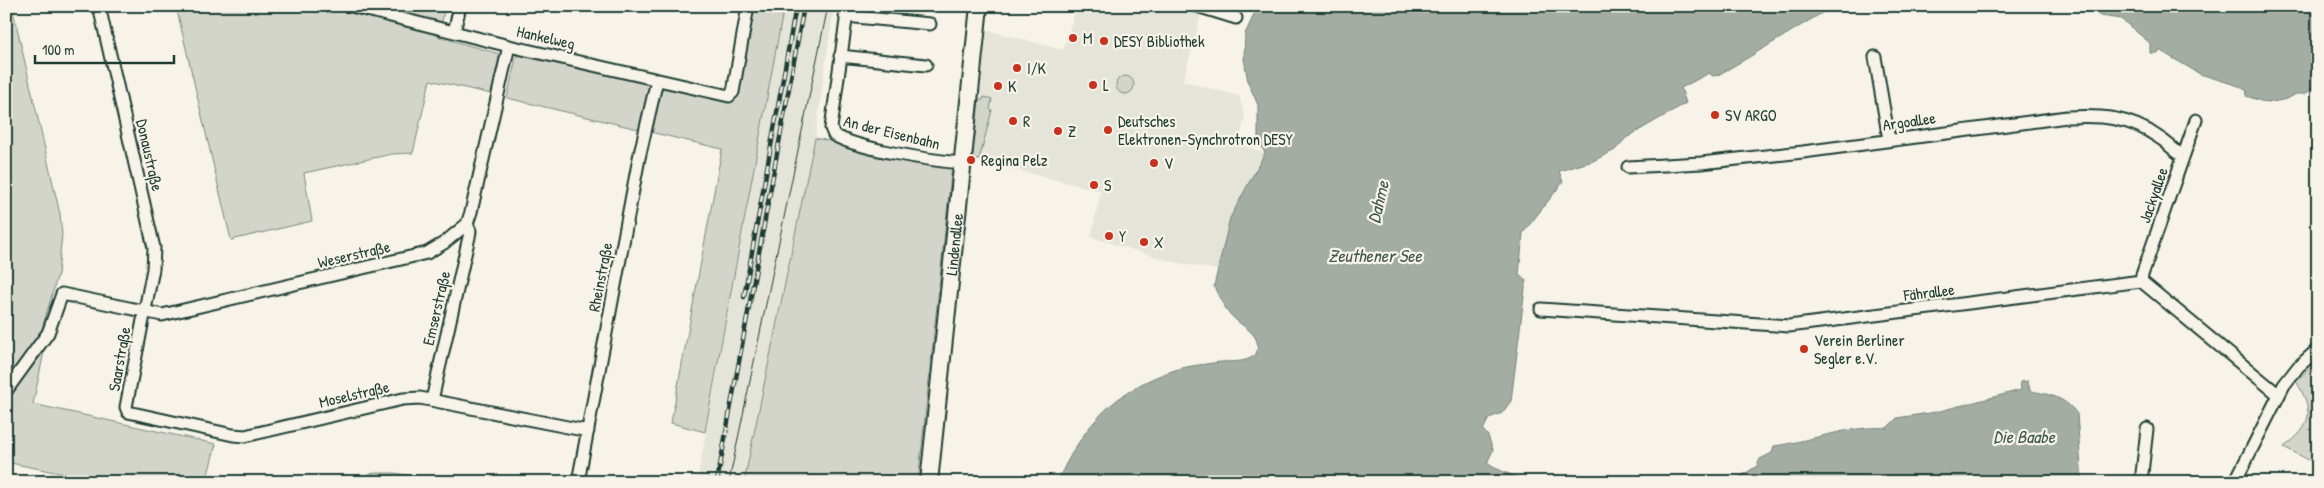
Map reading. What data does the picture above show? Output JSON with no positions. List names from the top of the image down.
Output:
{
  "streets": {
    "main road": ["Lindenallee"],
    "street": [
      "Hankelweg",
      "Argoallee",
      "An der Eisenbahn",
      "Donaustraße",
      "Jackyallee",
      "Weserstraße",
      "Rheinstraße",
      "Fährallee",
      "Emserstraße",
      "Saarstraße",
      "Moselstraße"
    ]
  },
  "crossings": [
    ["Hankelweg", "Rheinstraße"],
    ["Argoallee", "Jackyallee"],
    ["An der Eisenbahn", "Lindenallee"],
    ["Donaustraße", "Weserstraße"],
    ["Donaustraße", "Saarstraße"],
    ["Jackyallee", "Fährallee"],
    ["Weserstraße", "Emserstraße"],
    ["Weserstraße", "Saarstraße"],
    ["Rheinstraße", "Moselstraße"],
    ["Emserstraße", "Moselstraße"],
    ["Saarstraße", "Moselstraße"]
  ],
  "water": ["Dahme", "Zeuthener See", "Die Baabe"],
  "places": [
    "M",
    "DESY Bibliothek",
    "I/K",
    "L",
    "K",
    "SV ARGO",
    "R",
    "Deutsches Elektronen-Synchrotron DESY",
    "Z",
    "Regina Pelz",
    "V",
    "S",
    "Y",
    "X",
    "Verein Berliner Segler e.V."
  ],
  "scale_bar": "100 m"
}
